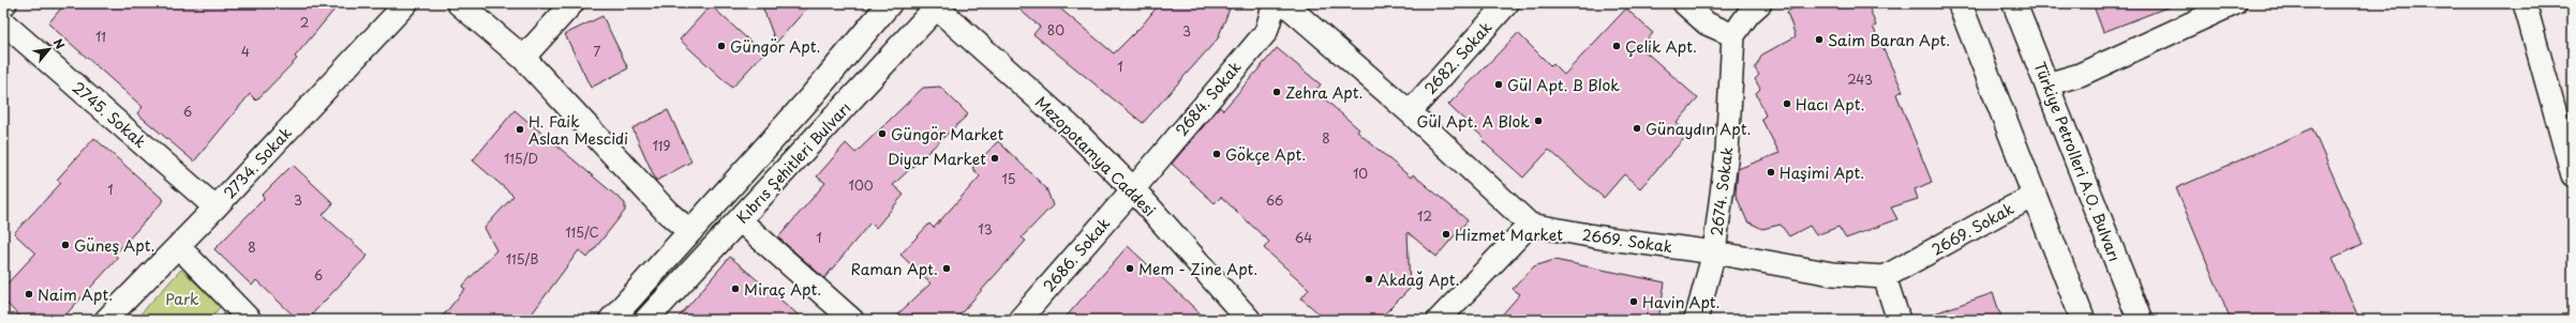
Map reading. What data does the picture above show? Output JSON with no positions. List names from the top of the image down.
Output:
{
  "streets": {
    "main road": ["Mezopotamya Caddesi", "Türkiye Petrolleri A.O. Bulvarı", "Kıbrıs Şehitleri Bulvarı"],
    "street": [
      "2682. Sokak",
      "2684. Sokak",
      "2745. Sokak",
      "2734. Sokak",
      "2674. Sokak",
      "2669. Sokak",
      "2686. Sokak"
    ]
  },
  "crossings": [
    ["2684. Sokak", "Mezopotamya Caddesi"],
    ["2684. Sokak", "2686. Sokak"],
    ["2745. Sokak", "2734. Sokak"],
    ["Mezopotamya Caddesi", "Kıbrıs Şehitleri Bulvarı"],
    ["Mezopotamya Caddesi", "2686. Sokak"],
    ["2674. Sokak", "2669. Sokak"]
  ],
  "parks": ["Park"],
  "places": [
    "Saim Baran Apt.",
    "Güngör Apt.",
    "Çelik Apt.",
    "Gül Apt. B Blok",
    "Zehra Apt.",
    "Hacı Apt.",
    "Gül Apt. A Blok",
    "Günaydın Apt.",
    "H. Faik Aslan Mescidi",
    "Güngör Market",
    "Gökçe Apt.",
    "Diyar Market",
    "Haşimi Apt.",
    "Hizmet Market",
    "Güneş Apt.",
    "Raman Apt.",
    "Mem - Zine Apt.",
    "Akdağ Apt.",
    "Miraç Apt.",
    "Naim Apt.",
    "Havin Apt."
  ],
  "house_numbers": [
    "2",
    "80",
    "3",
    "11",
    "4",
    "7",
    "1",
    "243",
    "6",
    "8",
    "119",
    "115/D",
    "10",
    "15",
    "100",
    "1",
    "3",
    "66",
    "12",
    "13",
    "115/C",
    "1",
    "64",
    "8",
    "115/B",
    "6"
  ],
  "north": "top right"
}
